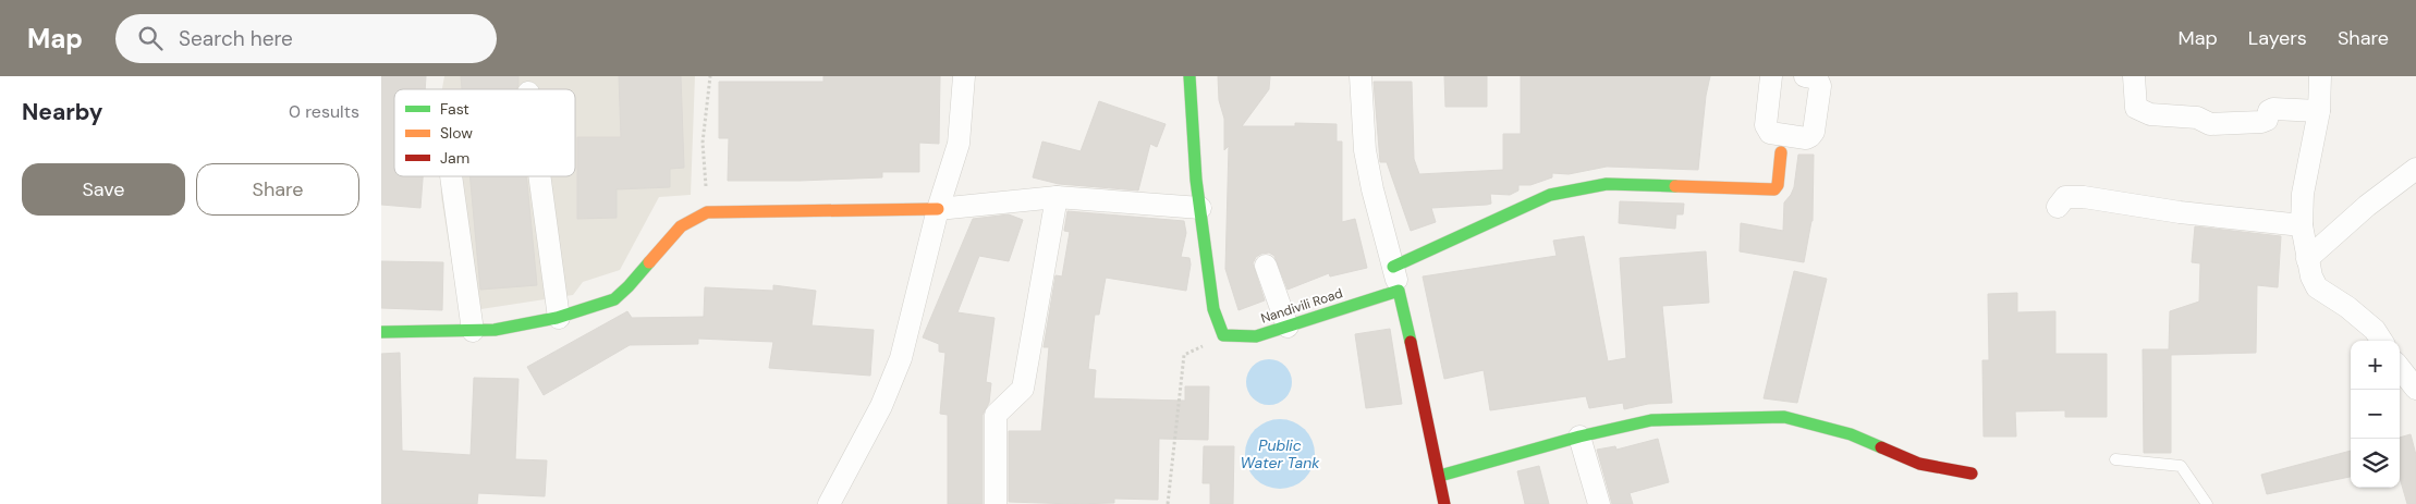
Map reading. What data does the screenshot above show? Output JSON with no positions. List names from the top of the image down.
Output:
{
  "streets": {
    "street": ["Nandivili Road"]
  },
  "water": ["Public Water Tank"],
  "legend": ["Fast", "Slow", "Jam"],
  "page": {
    "header": "Map",
    "search": "Search here",
    "nav": ["Map", "Layers", "Share"],
    "heading": ["Nearby", "0 results"],
    "buttons": ["Save", "Share"],
    "map_buttons": ["+", "−"]
  }
}
